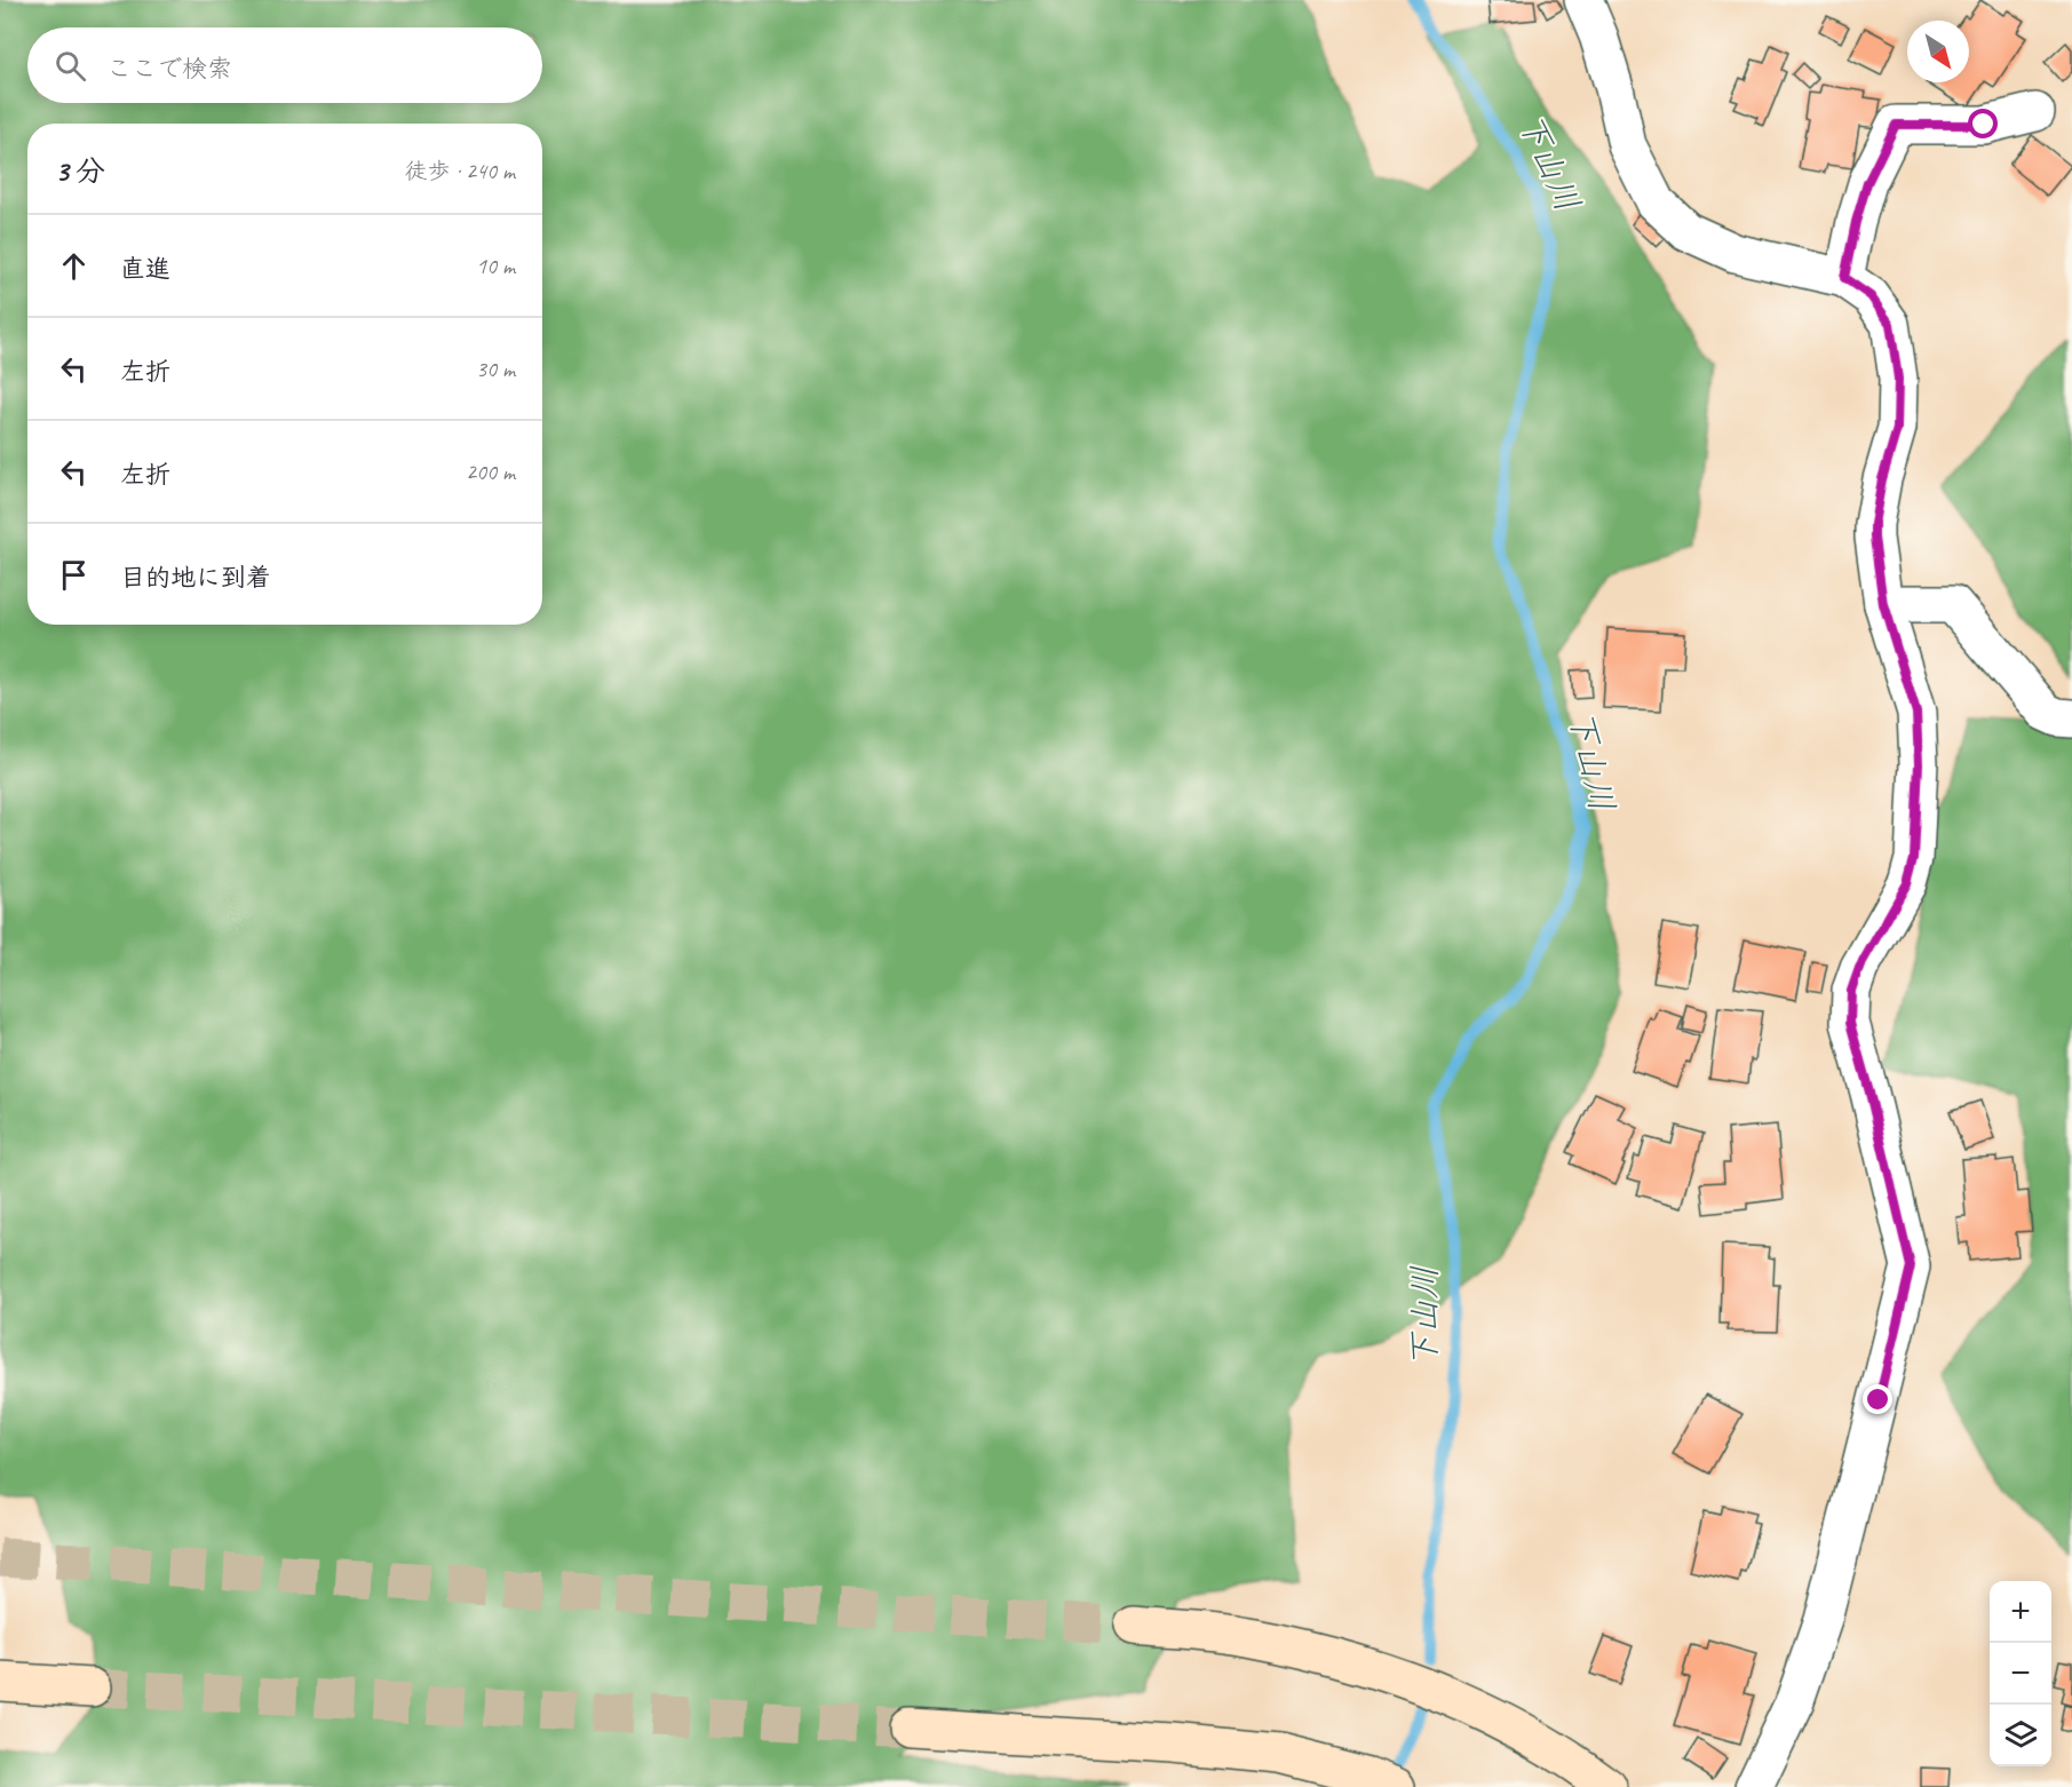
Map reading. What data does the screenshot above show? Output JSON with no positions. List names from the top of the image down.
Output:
{
  "water": ["下山川"],
  "north": "bottom right",
  "page": {
    "search": "ここで検索",
    "heading": ["3 分", "徒歩 · 240 m"],
    "list": [
      ["直進", "10 m"],
      ["左折", "30 m"],
      ["左折", "200 m"],
      "目的地に到着"
    ],
    "map_buttons": ["+", "−"]
  }
}
